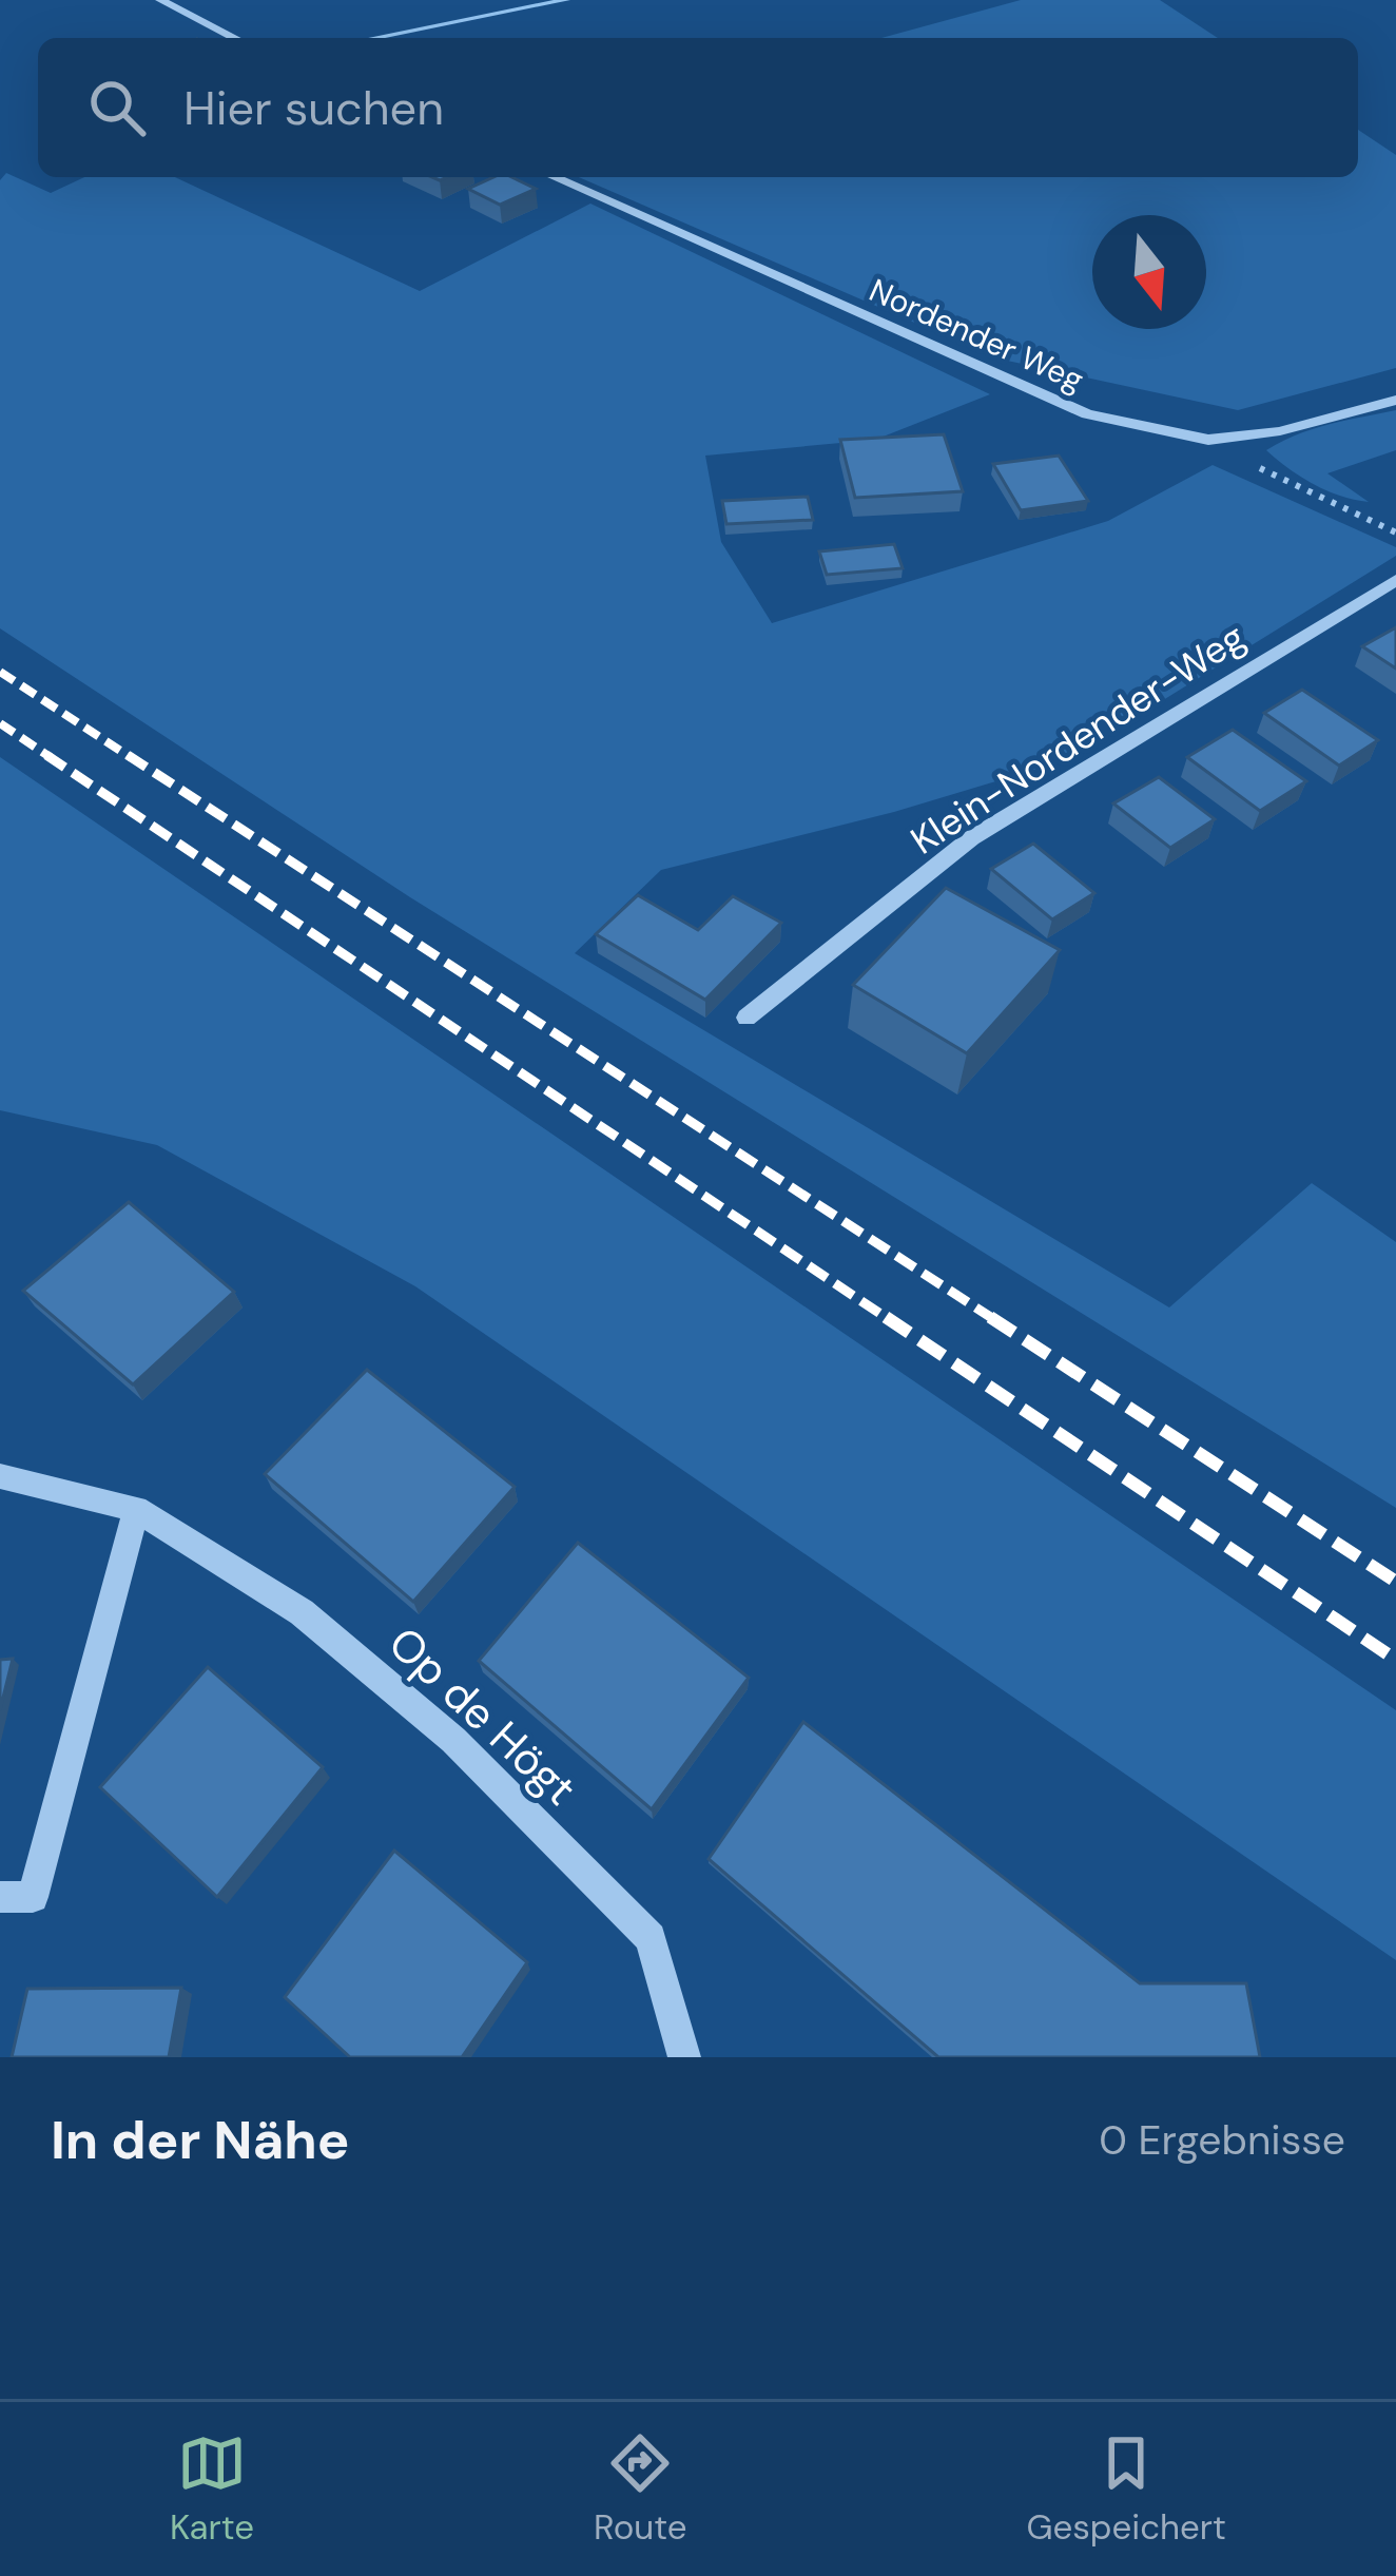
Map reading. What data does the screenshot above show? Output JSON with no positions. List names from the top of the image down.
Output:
{
  "streets": {
    "street": ["Nordender Weg", "Klein-Nordender-Weg", "Op de Högt"]
  },
  "north": "bottom",
  "page": {
    "search": "Hier suchen",
    "heading": ["In der Nähe", "0 Ergebnisse"],
    "nav": ["Karte", "Route", "Gespeichert"]
  }
}
